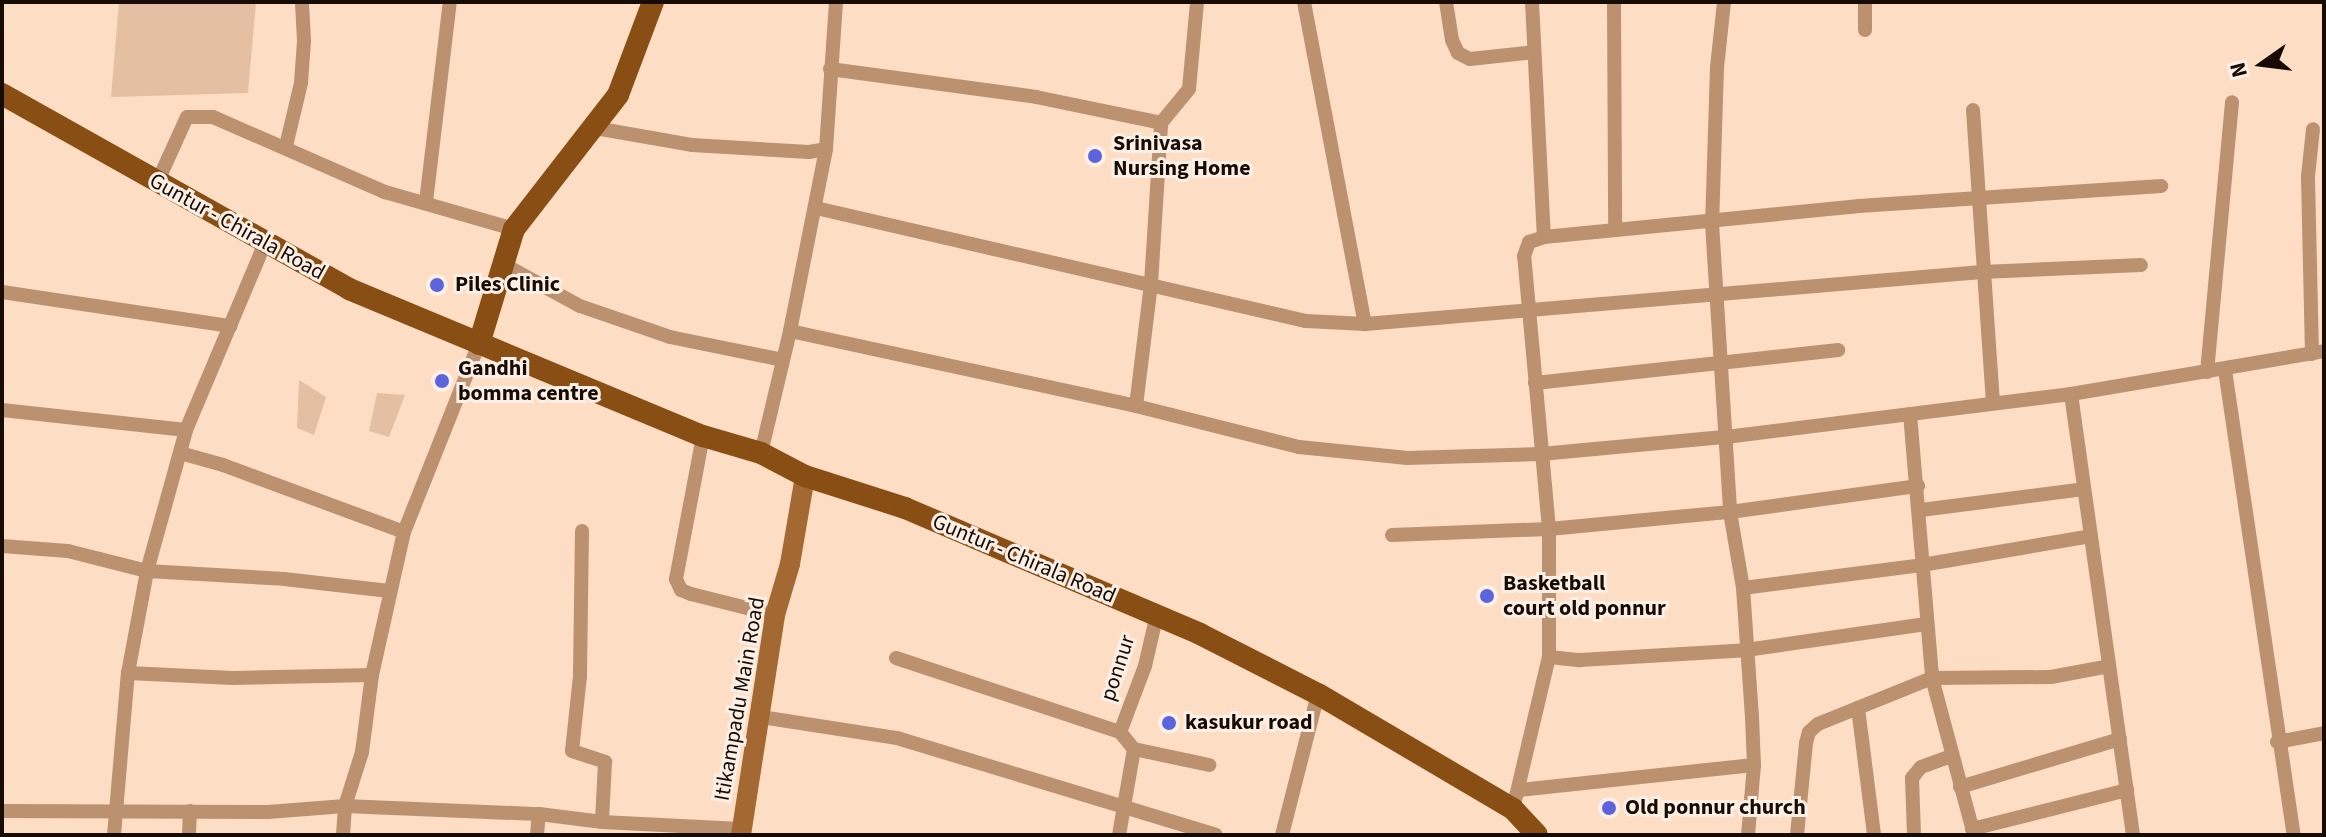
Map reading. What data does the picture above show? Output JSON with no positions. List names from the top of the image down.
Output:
{
  "streets": {
    "main road": ["Guntur - Chirala Road"],
    "street": ["ponnur", "Itikampadu Main Road"]
  },
  "crossings": [
    ["Guntur - Chirala Road", "ponnur"],
    ["Guntur - Chirala Road", "Itikampadu Main Road"]
  ],
  "places": [
    "Srinivasa Nursing Home",
    "Piles Clinic",
    "Gandhi bomma centre",
    "Basketball court old ponnur",
    "kasukur road",
    "Old ponnur church"
  ],
  "north": "left"
}
